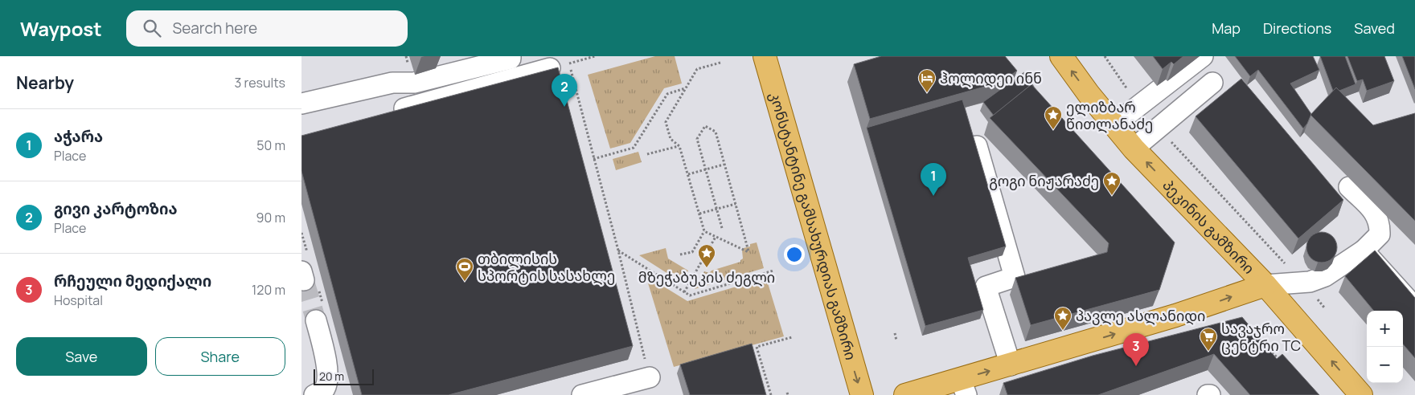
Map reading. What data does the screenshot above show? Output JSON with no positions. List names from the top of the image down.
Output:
{
  "streets": {
    "main road": ["კონსტანტინე გამსახურდიას გამზირი", "პეკინის გამზირი"]
  },
  "one_way": ["კონსტანტინე გამსახურდიას გამზირი", "პეკინის გამზირი"],
  "places": {
    "hotel": ["ჰოლიდეი ინნ"],
    "place": [
      "ელიზბარ წითლანაძე",
      "გოგი ნიჟარაძე",
      "მზეჭაბუკის ძეგლი",
      "პავლე ასლანიდი"
    ],
    "sports": ["თბილისის სპორტის სასახლე"],
    "supermarket": ["სავაჯრო ცენტრი TC"]
  },
  "scale_bar": "20 m",
  "page": {
    "header": "Waypost",
    "search": "Search here",
    "nav": ["Map", "Directions", "Saved"],
    "heading": ["Nearby", "3 results"],
    "pins": ["2", "1", "3"],
    "list": [
      {
        "mark": "1",
        "name": "აჭარა",
        "note": "Place",
        "value": "50 m"
      },
      {
        "mark": "2",
        "name": "გივი კარტოზია",
        "note": "Place",
        "value": "90 m"
      },
      {
        "mark": "3",
        "name": "რჩეული მედიქალი",
        "note": "Hospital",
        "value": "120 m"
      }
    ],
    "map_buttons": ["+", "−"],
    "buttons": ["Save", "Share"],
    "scale": "20 m"
  }
}
